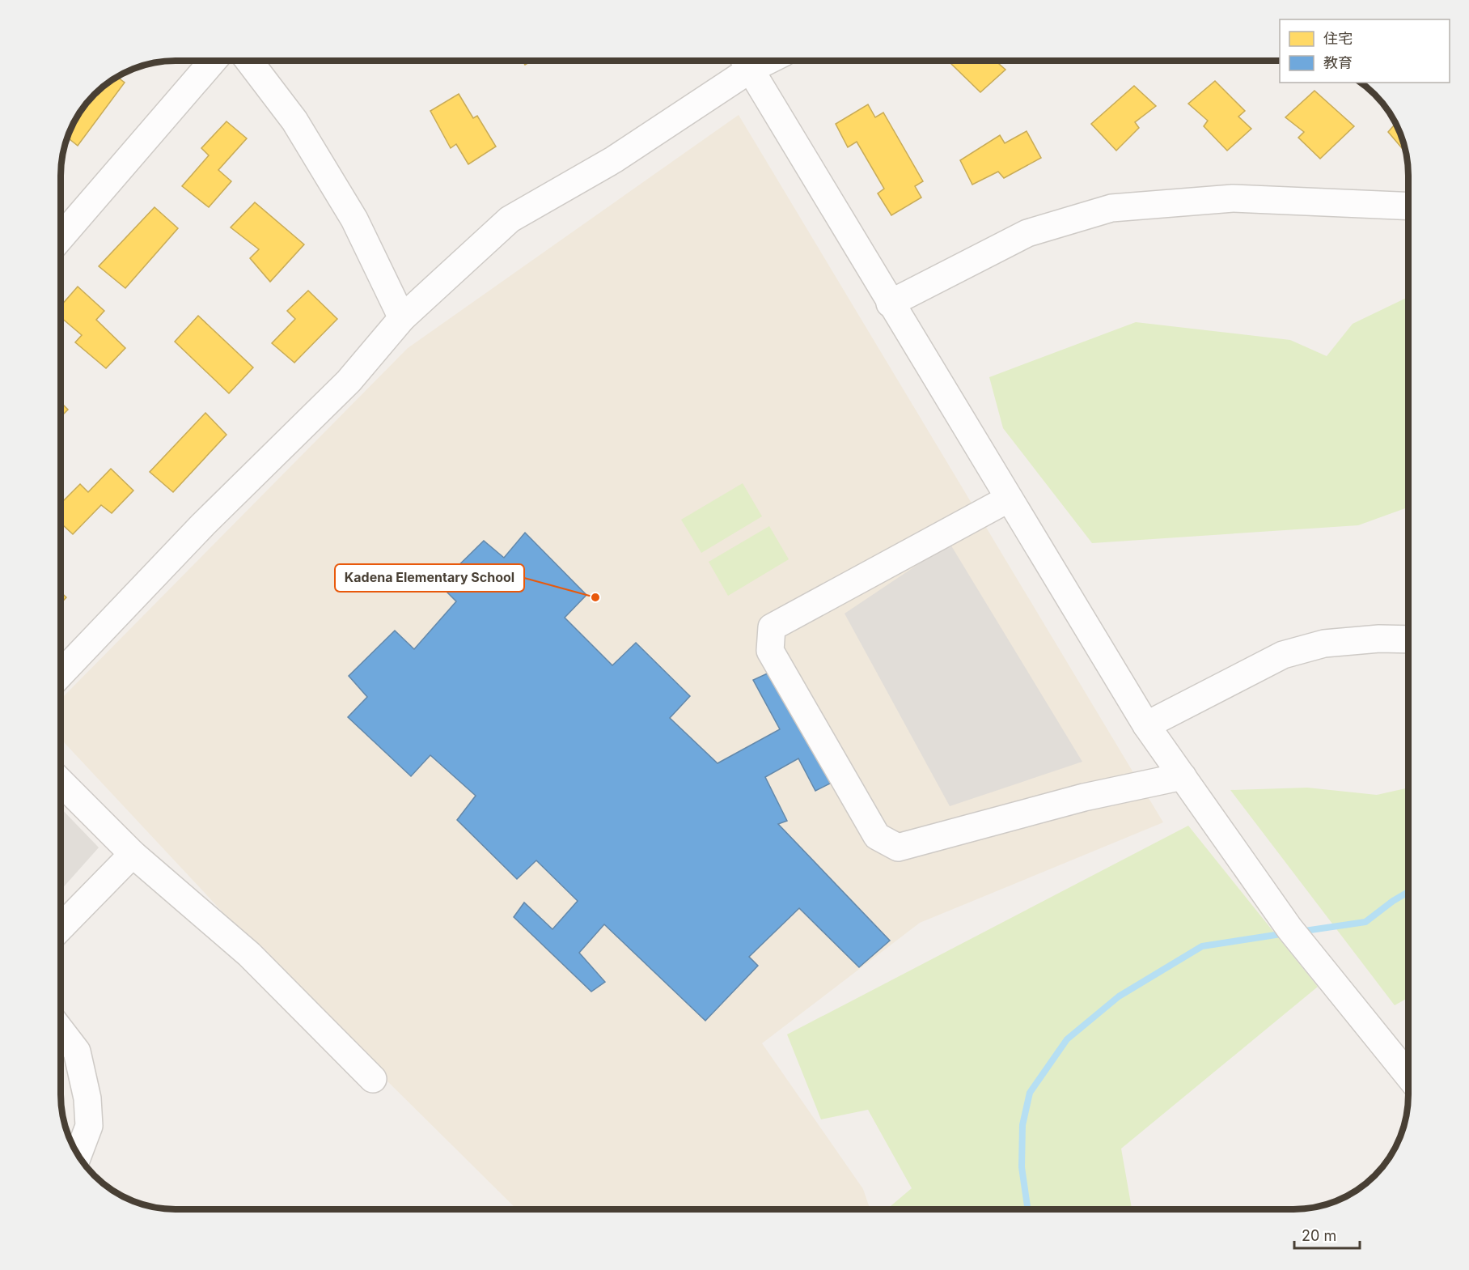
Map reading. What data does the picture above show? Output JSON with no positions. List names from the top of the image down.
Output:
{
  "places": ["Kadena Elementary School"],
  "legend": ["住宅", "教育"],
  "scale_bar": "20 m"
}
